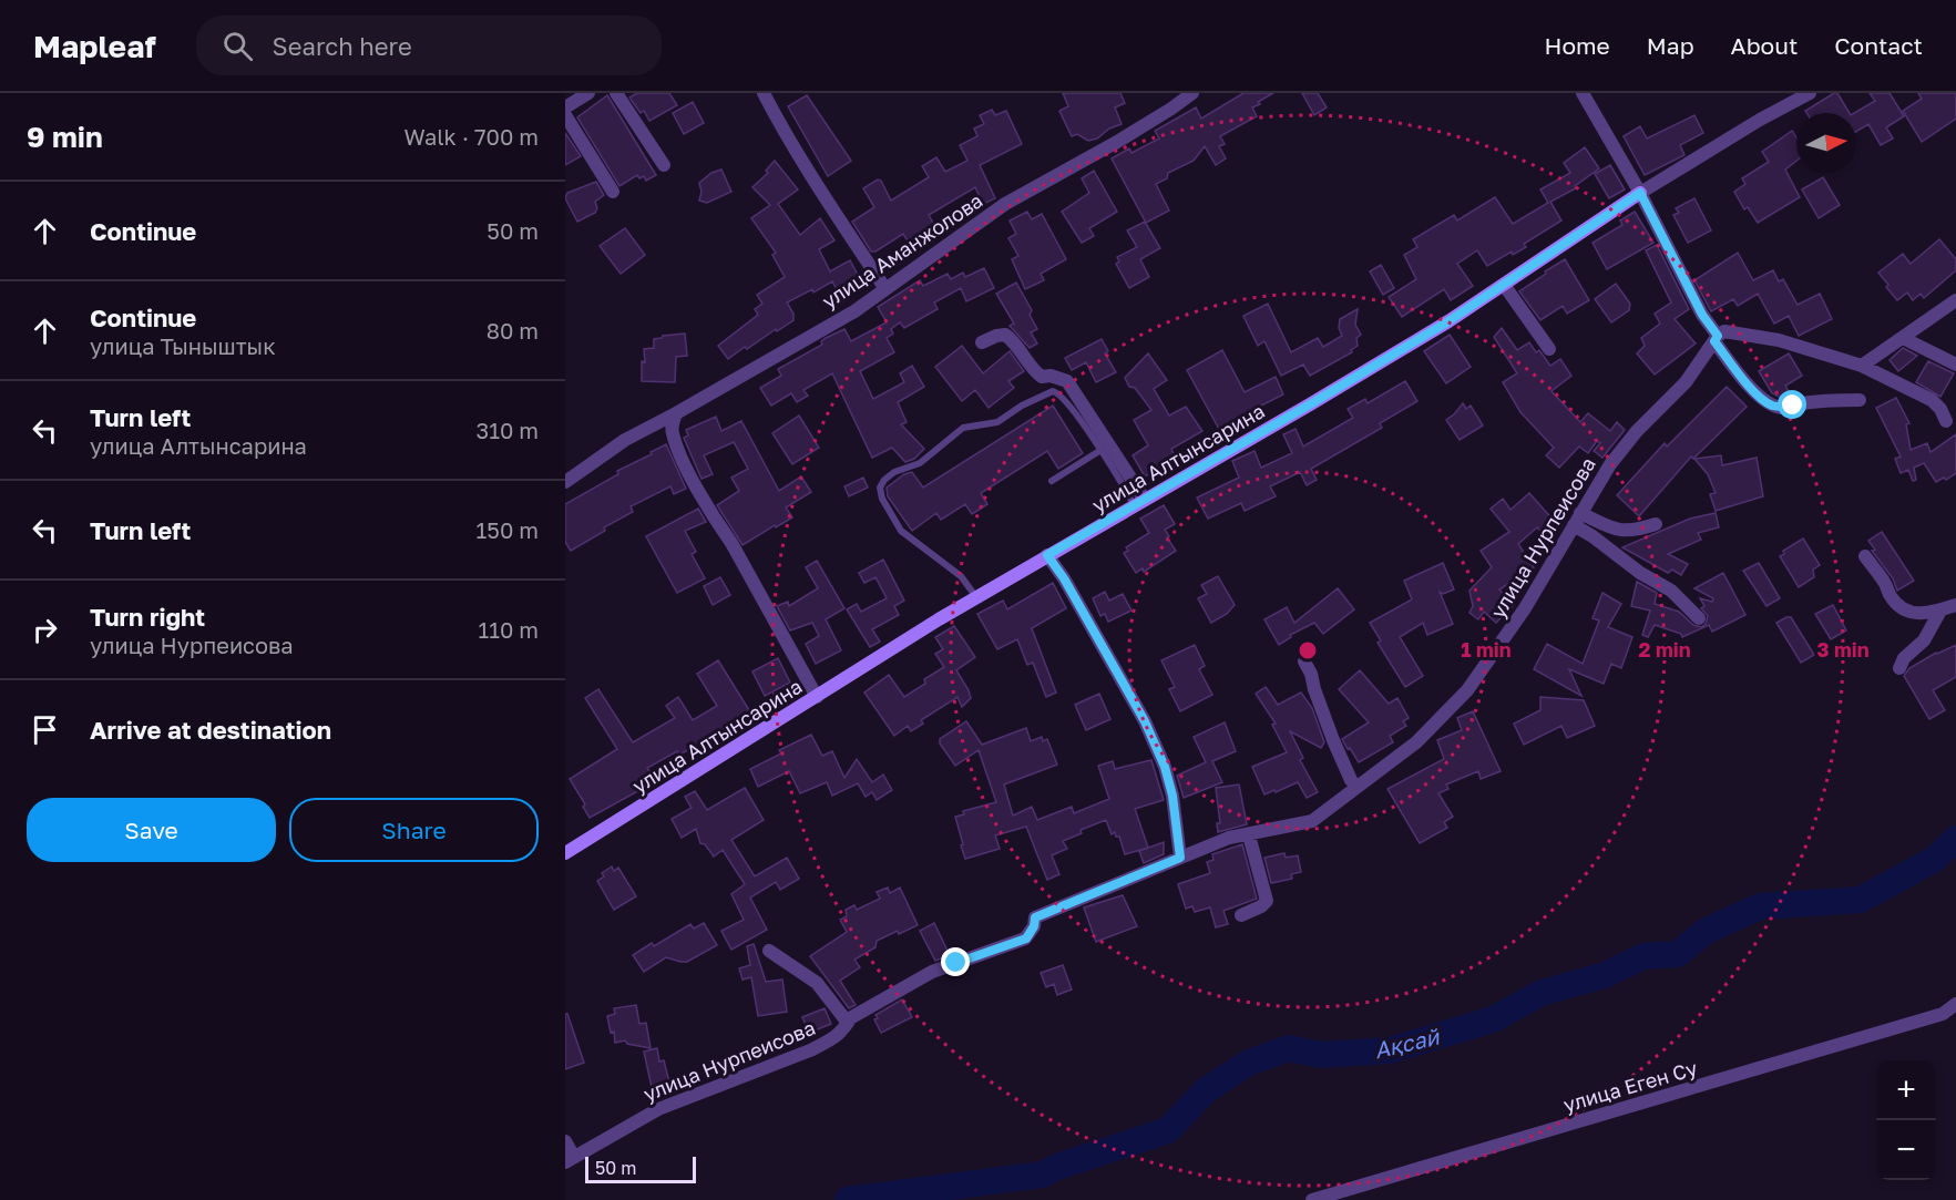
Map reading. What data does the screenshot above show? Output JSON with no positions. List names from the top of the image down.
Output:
{
  "streets": {
    "street": [
      "улица Аманжолова",
      "улица Алтынсарина",
      "улица Нурпеисова",
      "улица Еген Су"
    ]
  },
  "water": ["Ақсай"],
  "scale_bar": "50 m",
  "north": "right",
  "page": {
    "header": "Mapleaf",
    "search": "Search here",
    "nav": [
      "Home",
      "Map",
      "About",
      "Contact"
    ],
    "heading": ["9 min", "Walk · 700 m"],
    "list": [
      ["Continue", "50 m"],
      ["Continue", "улица Тыныштык", "80 m"],
      ["Turn left", "улица Алтынсарина", "310 m"],
      ["Turn left", "150 m"],
      ["Turn right", "улица Нурпеисова", "110 m"],
      "Arrive at destination"
    ],
    "buttons": ["Save", "Share"],
    "map_buttons": ["+", "−"],
    "scale": "50 m"
  },
  "rings": ["1 min", "2 min", "3 min"]
}
